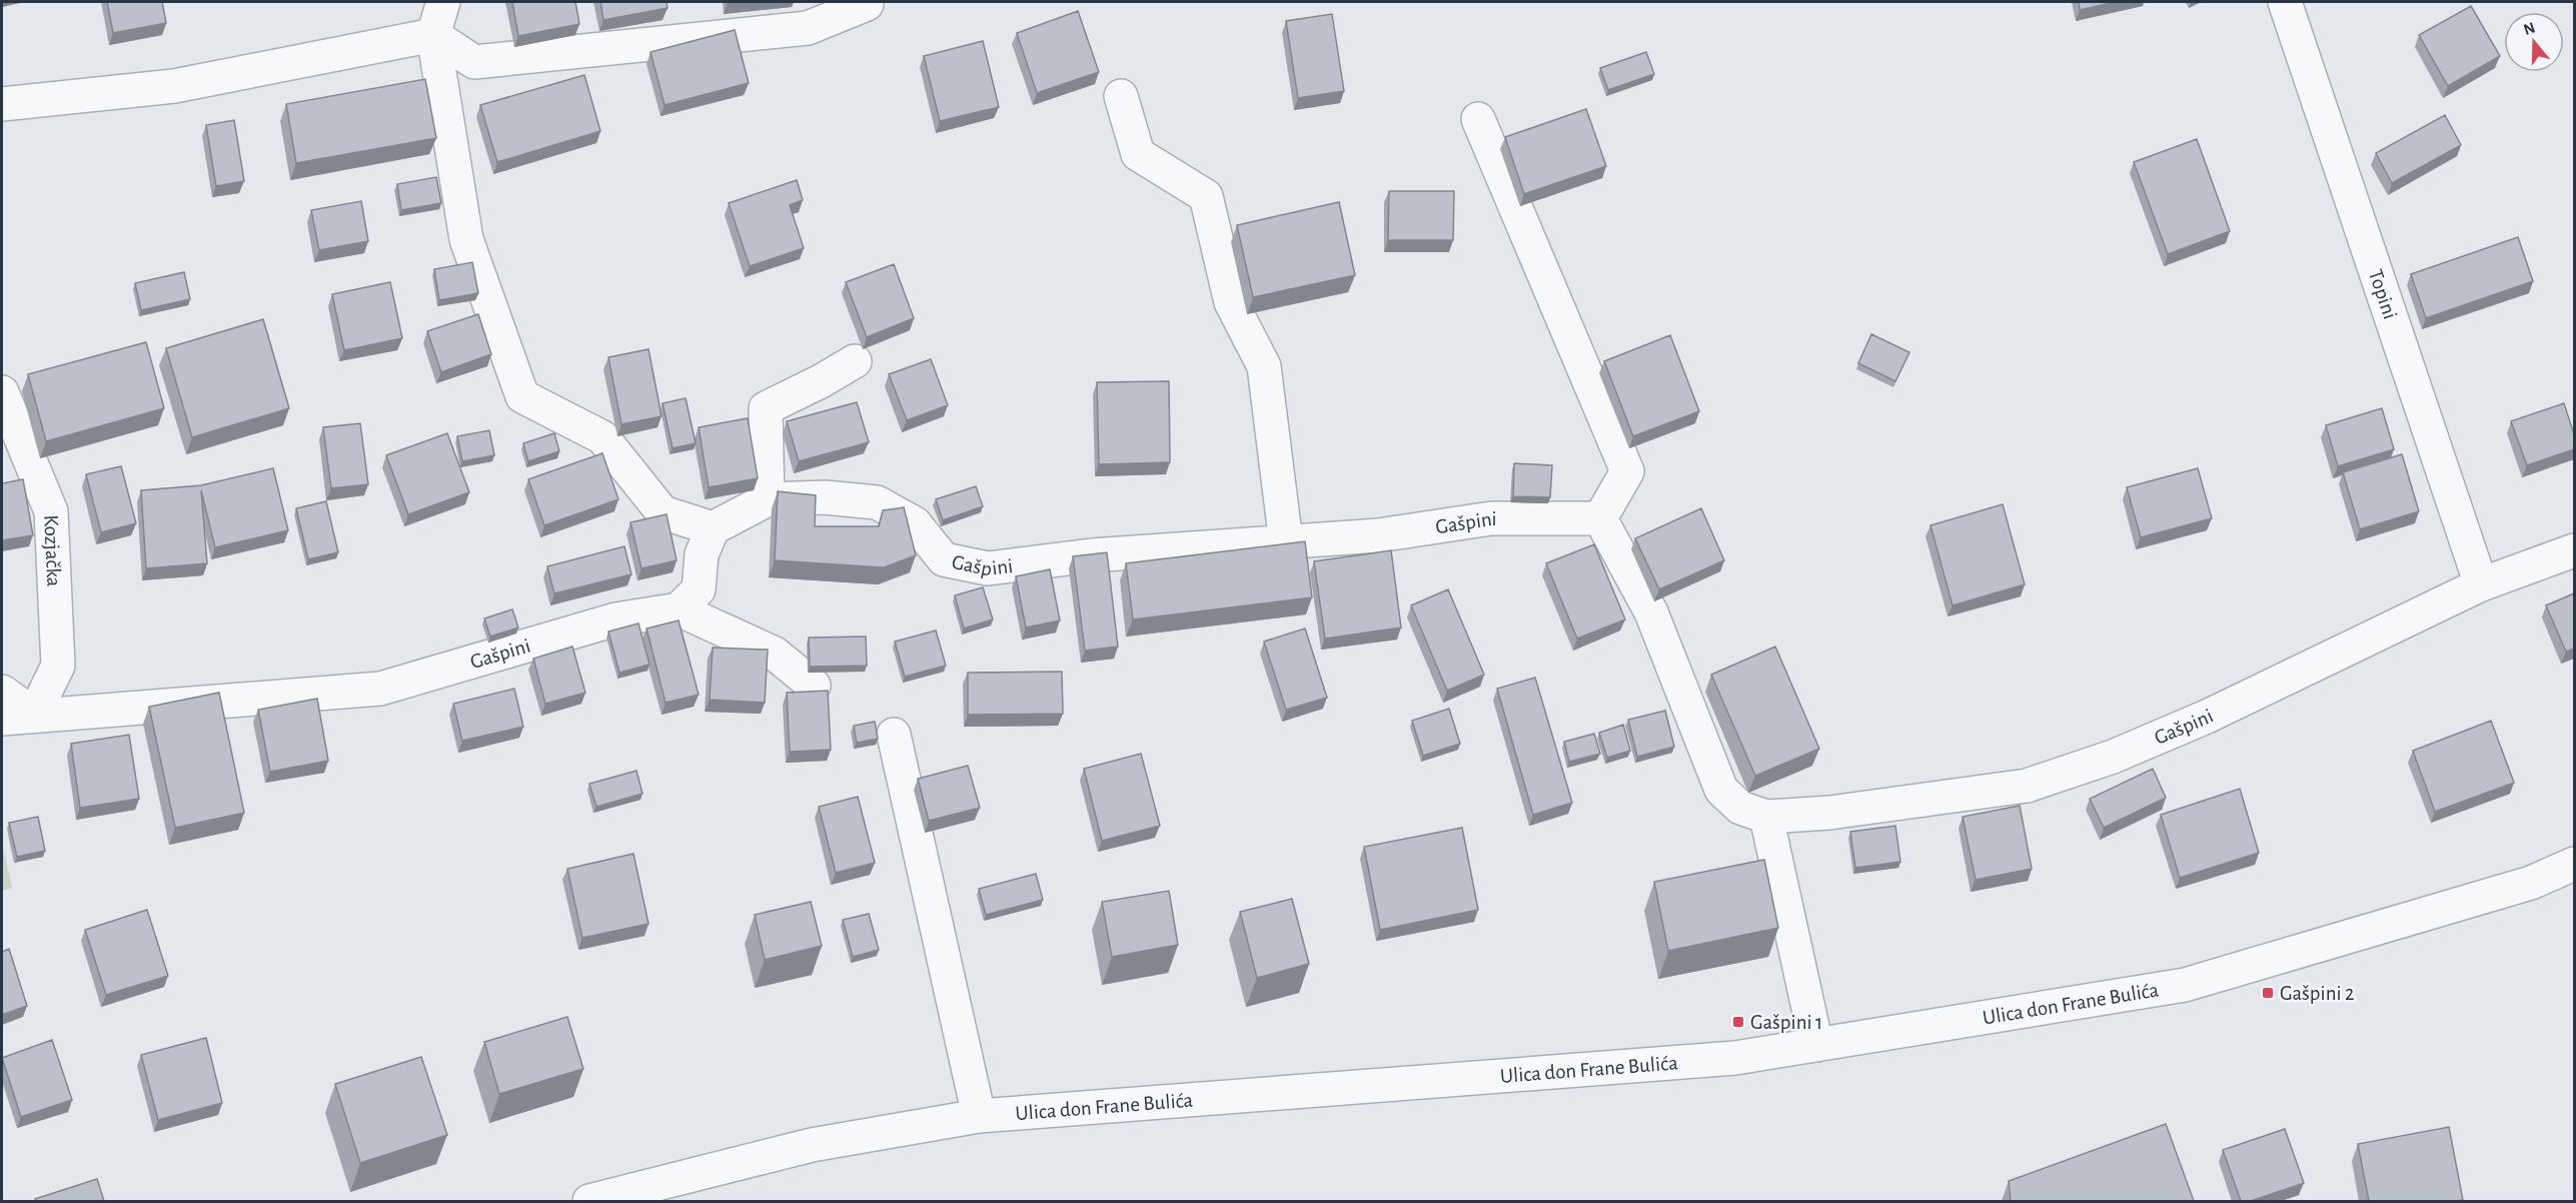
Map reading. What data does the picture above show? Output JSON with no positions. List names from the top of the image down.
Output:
{
  "streets": {
    "street": [
      "Topini",
      "Gašpini",
      "Kozjačka",
      "Ulica don Frane Bulića"
    ]
  },
  "crossings": [
    ["Topini", "Gašpini"],
    ["Gašpini", "Kozjačka"]
  ],
  "places": {
    "transit": ["Gašpini 2", "Gašpini 1"]
  },
  "north": "top"
}
